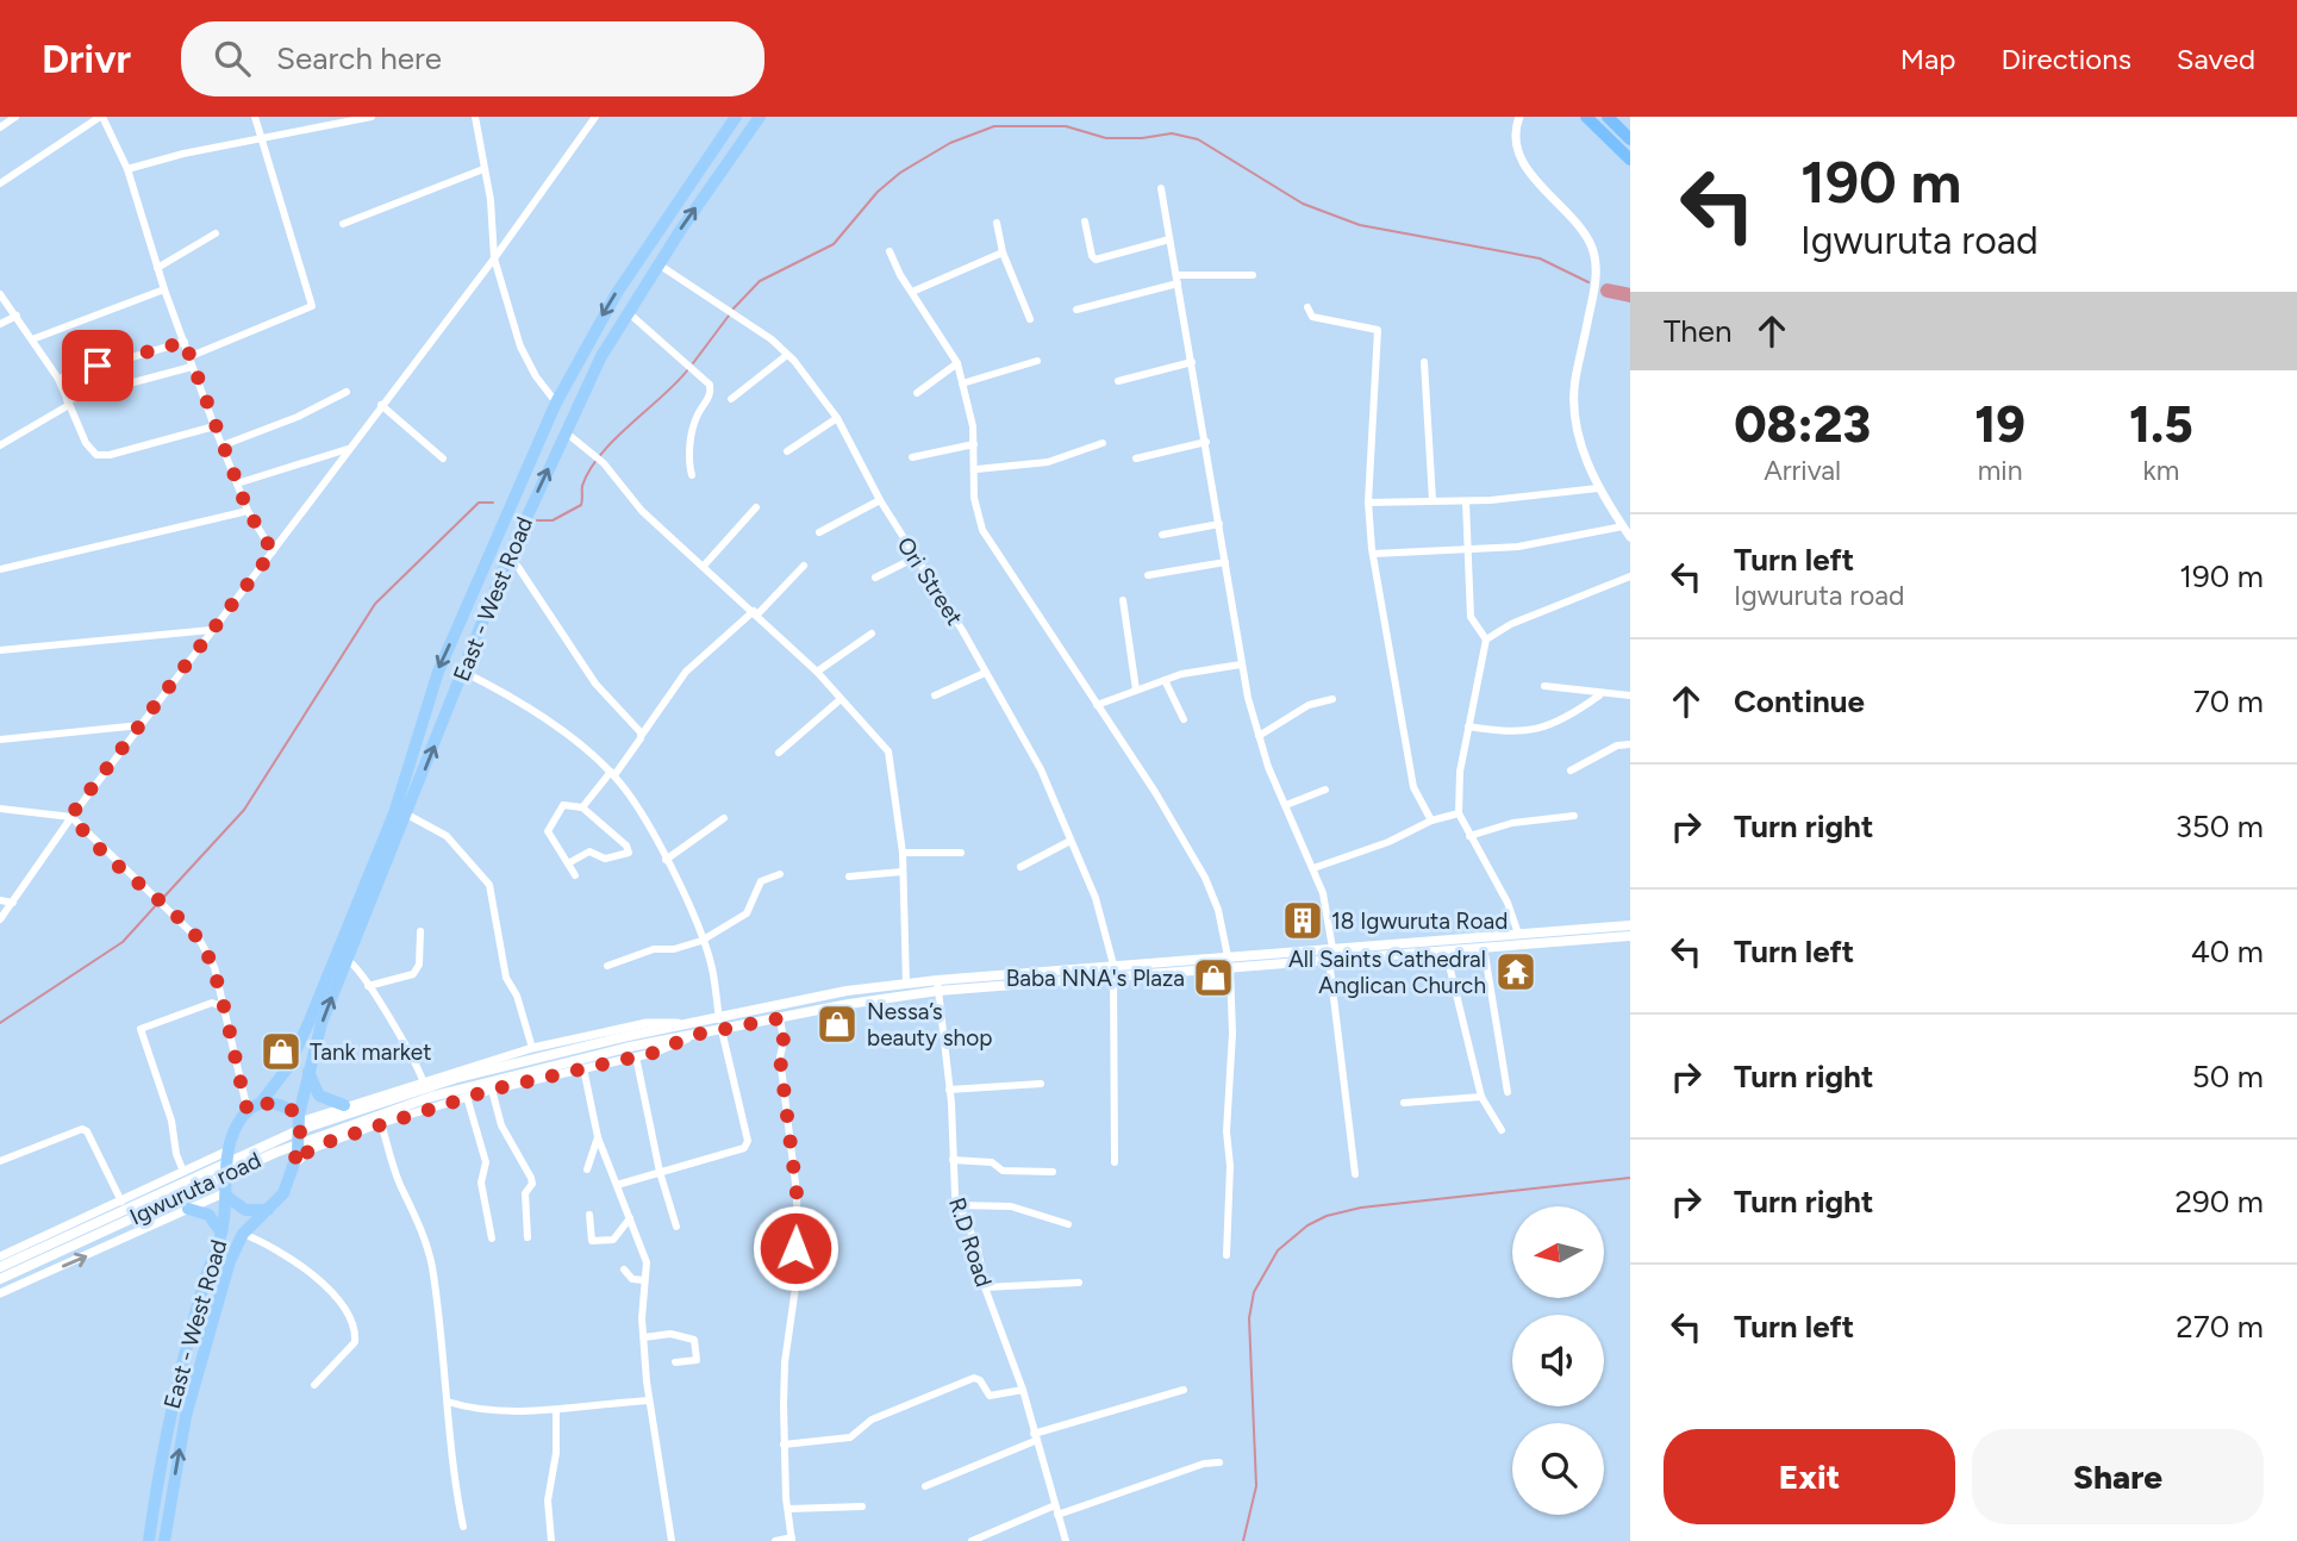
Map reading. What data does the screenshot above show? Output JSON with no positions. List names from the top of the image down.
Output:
{
  "streets": {
    "main road": ["East - West Road", "Igwuruta road"],
    "street": ["Ori Street", "R.D Road"]
  },
  "crossings": [
    ["Ori Street", "East - West Road"],
    ["Ori Street", "Igwuruta road"],
    ["Igwuruta road", "R.D Road"]
  ],
  "places": {
    "building": ["18 Igwuruta Road"],
    "temple": ["All Saints Cathedral Anglican Church"],
    "shop": ["Baba NNA's Plaza", "Nessa’s beauty shop", "Tank market"]
  },
  "north": "left",
  "page": {
    "header": "Drivr",
    "search": "Search here",
    "nav": ["Map", "Directions", "Saved"],
    "turn": ["190 m", "Igwuruta road"],
    "then": "Then",
    "eta": [
      "08:23",
      "Arrival",
      "19",
      "min",
      "1.5",
      "km"
    ],
    "list": [
      {
        "name": "Turn left",
        "note": "Igwuruta road",
        "value": "190 m"
      },
      {
        "name": "Continue",
        "value": "70 m"
      },
      {
        "name": "Turn right",
        "value": "350 m"
      },
      {
        "name": "Turn left",
        "value": "40 m"
      },
      {
        "name": "Turn right",
        "value": "50 m"
      },
      {
        "name": "Turn right",
        "value": "290 m"
      },
      {
        "name": "Turn left",
        "value": "270 m"
      }
    ],
    "buttons": ["Exit", "Share"]
  }
}
